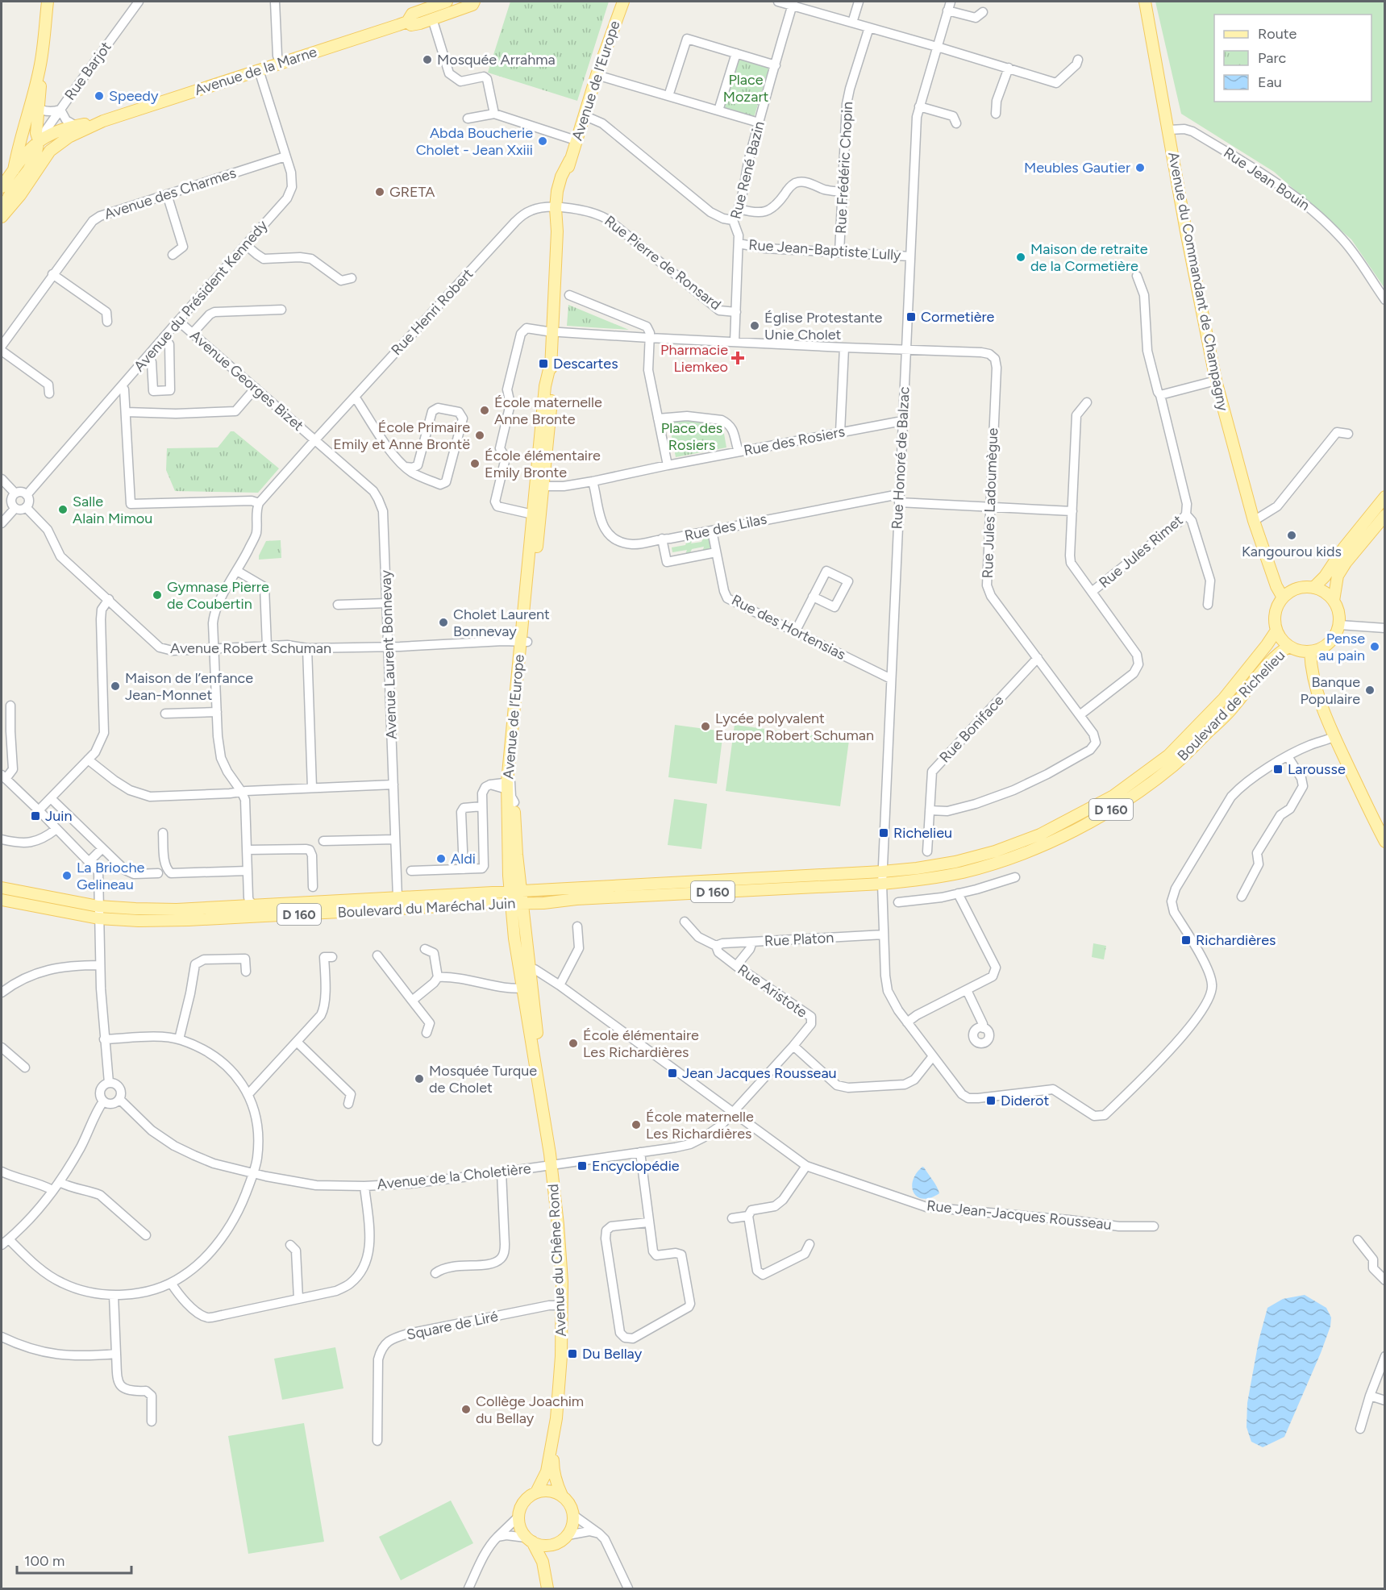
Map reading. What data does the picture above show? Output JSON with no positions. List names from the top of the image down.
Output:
{
  "streets": {
    "main road": [
      "Avenue de la Marne",
      "Avenue de l’Europe",
      "Avenue du Commandant de Champagny",
      "Boulevard de Richelieu",
      "D 160",
      "Boulevard du Maréchal Juin",
      "Avenue du Chêne Rond"
    ],
    "street": [
      "Rue Barjot",
      "Rue Frédéric Chopin",
      "Rue René Bazin",
      "Rue Jean Bouin",
      "Avenue des Charmes",
      "Rue Jean-Baptiste Lully",
      "Rue Pierre de Ronsard",
      "Avenue du Président Kennedy",
      "Rue Henri Robert",
      "Avenue Georges Bizet",
      "Rue des Rosiers",
      "Rue Honoré de Balzac",
      "Rue Jules Ladoumègue",
      "Rue des Lilas",
      "Rue Jules Rimet",
      "Rue des Hortensias",
      "Avenue Robert Schuman",
      "Avenue Laurent Bonnevay",
      "Rue Boniface",
      "Rue Platon",
      "Rue Aristote",
      "Avenue de la Choletière",
      "Rue Jean-Jacques Rousseau",
      "Square de Liré"
    ]
  },
  "crossings": [
    ["Rue Barjot", "Avenue de la Marne"],
    ["Avenue de la Marne", "Avenue du Président Kennedy"],
    ["Avenue de l’Europe", "Rue Pierre de Ronsard"],
    ["Avenue de l’Europe", "Rue Henri Robert"],
    ["Avenue de l’Europe", "Rue des Rosiers"],
    ["Avenue de l’Europe", "Avenue Robert Schuman"],
    ["Avenue de l’Europe", "Boulevard de Richelieu"],
    ["Avenue de l’Europe", "Boulevard du Maréchal Juin"],
    ["Avenue de l’Europe", "Avenue du Chêne Rond"],
    ["Rue Frédéric Chopin", "Rue Jean-Baptiste Lully"],
    ["Rue René Bazin", "Rue Jean-Baptiste Lully"],
    ["Rue René Bazin", "Rue Pierre de Ronsard"],
    ["Rue Jean Bouin", "Avenue du Commandant de Champagny"],
    ["Avenue des Charmes", "Avenue du Président Kennedy"],
    ["Rue Jean-Baptiste Lully", "Rue Honoré de Balzac"],
    ["Rue Pierre de Ronsard", "Rue Henri Robert"],
    ["Avenue du Commandant de Champagny", "Boulevard de Richelieu"],
    ["Avenue du Président Kennedy", "Avenue Georges Bizet"],
    ["Avenue du Président Kennedy", "Avenue Robert Schuman"],
    ["Rue Henri Robert", "Avenue Georges Bizet"],
    ["Rue Henri Robert", "Avenue Laurent Bonnevay"],
    ["Avenue Georges Bizet", "Avenue Laurent Bonnevay"],
    ["Rue des Rosiers", "Rue Honoré de Balzac"],
    ["Rue des Rosiers", "Rue des Lilas"],
    ["Rue Honoré de Balzac", "Rue Jules Ladoumègue"],
    ["Rue Honoré de Balzac", "Rue des Lilas"],
    ["Rue Honoré de Balzac", "Rue des Hortensias"],
    ["Rue Honoré de Balzac", "Boulevard de Richelieu"],
    ["Rue Jules Ladoumègue", "Rue des Lilas"],
    ["Rue Jules Ladoumègue", "Rue Boniface"],
    ["Rue des Lilas", "Rue des Hortensias"],
    ["Avenue Robert Schuman", "Avenue Laurent Bonnevay"],
    ["Avenue Laurent Bonnevay", "Boulevard du Maréchal Juin"],
    ["Boulevard de Richelieu", "Boulevard du Maréchal Juin"],
    ["Boulevard de Richelieu", "Avenue du Chêne Rond"],
    ["Boulevard du Maréchal Juin", "Avenue de la Choletière"],
    ["Boulevard du Maréchal Juin", "Avenue du Chêne Rond"],
    ["Rue Platon", "Rue Aristote"],
    ["Rue Aristote", "Avenue de la Choletière"],
    ["Rue Aristote", "Rue Jean-Jacques Rousseau"],
    ["Avenue de la Choletière", "Avenue du Chêne Rond"],
    ["Rue Jean-Jacques Rousseau", "Avenue du Chêne Rond"],
    ["Avenue du Chêne Rond", "Square de Liré"]
  ],
  "parks": ["Place Mozart", "Place des Rosiers"],
  "places": {
    "other": [
      "Mosquée Arrahma",
      "Speedy",
      "Abda Boucherie Cholet - Jean Xxiii",
      "Meubles Gautier",
      "GRETA",
      "Maison de retraite de la Cormetière",
      "Église Protestante Unie Cholet",
      "École maternelle Anne Bronte",
      "École Primaire Emily et Anne Brontë",
      "École élémentaire Emily Bronte",
      "Salle Alain Mimou",
      "Kangourou kids",
      "Gymnase Pierre de Coubertin",
      "Cholet Laurent Bonnevay",
      "Pense au pain",
      "Maison de l’enfance Jean-Monnet",
      "Banque Populaire",
      "Lycée polyvalent Europe Robert Schuman",
      "Aldi",
      "La Brioche Gelineau",
      "École élémentaire Les Richardières",
      "Mosquée Turque de Cholet",
      "École maternelle Les Richardières",
      "Collège Joachim du Bellay"
    ],
    "transit": [
      "Cormetière",
      "Descartes",
      "Larousse",
      "Juin",
      "Richelieu",
      "Richardières",
      "Jean Jacques Rousseau",
      "Diderot",
      "Encyclopédie",
      "Du Bellay"
    ],
    "health": ["Pharmacie Liemkeo"]
  },
  "legend": ["Route", "Parc", "Eau"],
  "scale_bar": "100 m"
}
